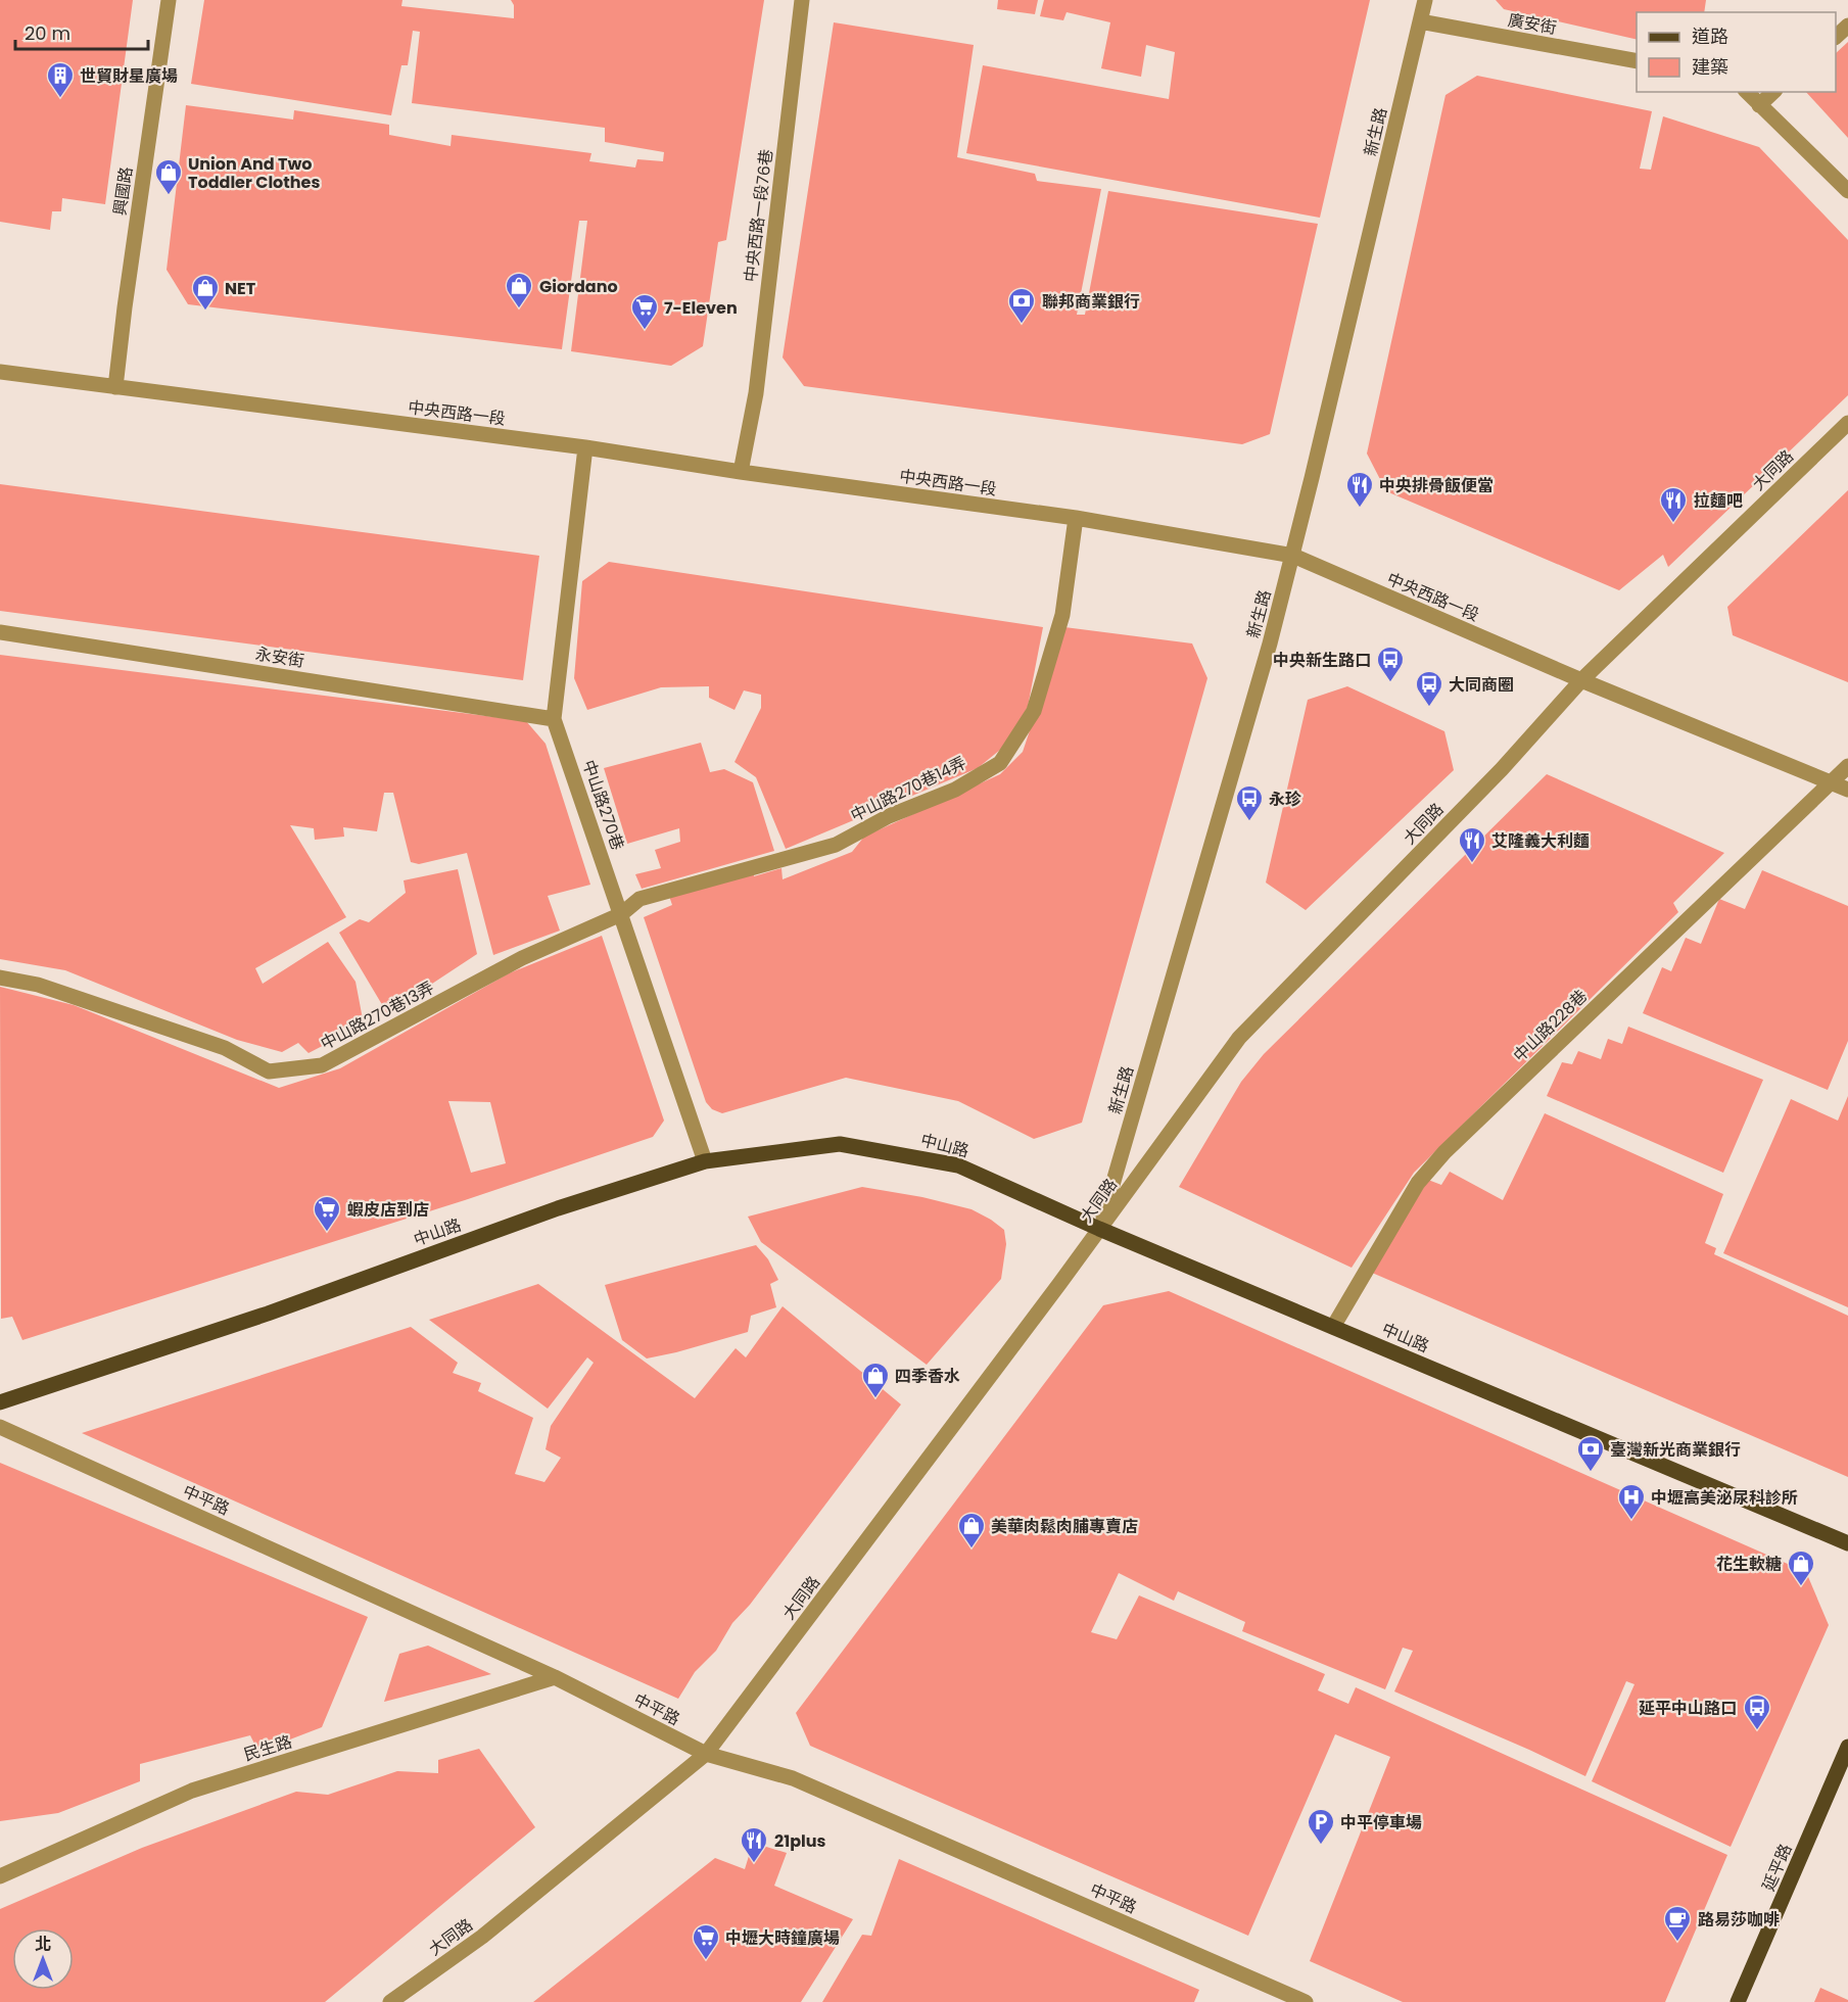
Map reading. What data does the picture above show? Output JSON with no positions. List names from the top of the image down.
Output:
{
  "streets": {
    "main road": ["中山路", "延平路"],
    "street": [
      "廣安街",
      "新生路",
      "興國路",
      "中央西路一段76巷",
      "中央西路一段",
      "大同路",
      "永安街",
      "中山路270巷14弄",
      "中山路270巷",
      "中山路270巷13弄",
      "中山路228巷",
      "中平路",
      "民生路"
    ]
  },
  "crossings": [
    ["廣安街", "新生路"],
    ["新生路", "中央西路一段"],
    ["新生路", "大同路"],
    ["新生路", "中山路"],
    ["興國路", "中央西路一段"],
    ["中央西路一段76巷", "中央西路一段"],
    ["中央西路一段", "大同路"],
    ["中央西路一段", "中山路270巷14弄"],
    ["中央西路一段", "中山路270巷"],
    ["中央西路一段", "中山路228巷"],
    ["大同路", "中山路"],
    ["大同路", "中平路"],
    ["永安街", "中山路270巷"],
    ["中山路270巷14弄", "中山路270巷"],
    ["中山路270巷14弄", "中山路270巷13弄"],
    ["中山路270巷", "中山路270巷13弄"],
    ["中山路270巷", "中山路"],
    ["中山路228巷", "中山路"],
    ["中平路", "民生路"]
  ],
  "places": {
    "building": ["世貿財星廣場"],
    "shop": [
      "Union And Two Toddler Clothes",
      "Giordano",
      "NET",
      "四季香水",
      "美華肉鬆肉脯專賣店",
      "花生軟糖"
    ],
    "bank": ["聯邦商業銀行", "臺灣新光商業銀行"],
    "supermarket": ["7-Eleven", "蝦皮店到店", "中壢大時鐘廣場"],
    "restaurant": [
      "中央排骨飯便當",
      "拉麵吧",
      "艾隆義大利麵",
      "21plus"
    ],
    "bus stop": [
      "中央新生路口",
      "大同商圈",
      "永珍",
      "延平中山路口"
    ],
    "hospital": ["中壢高美泌尿科診所"],
    "parking": ["中平停車場"],
    "cafe": ["路易莎咖啡"]
  },
  "legend": ["道路", "建築"],
  "scale_bar": "20 m",
  "north": "top"
}
